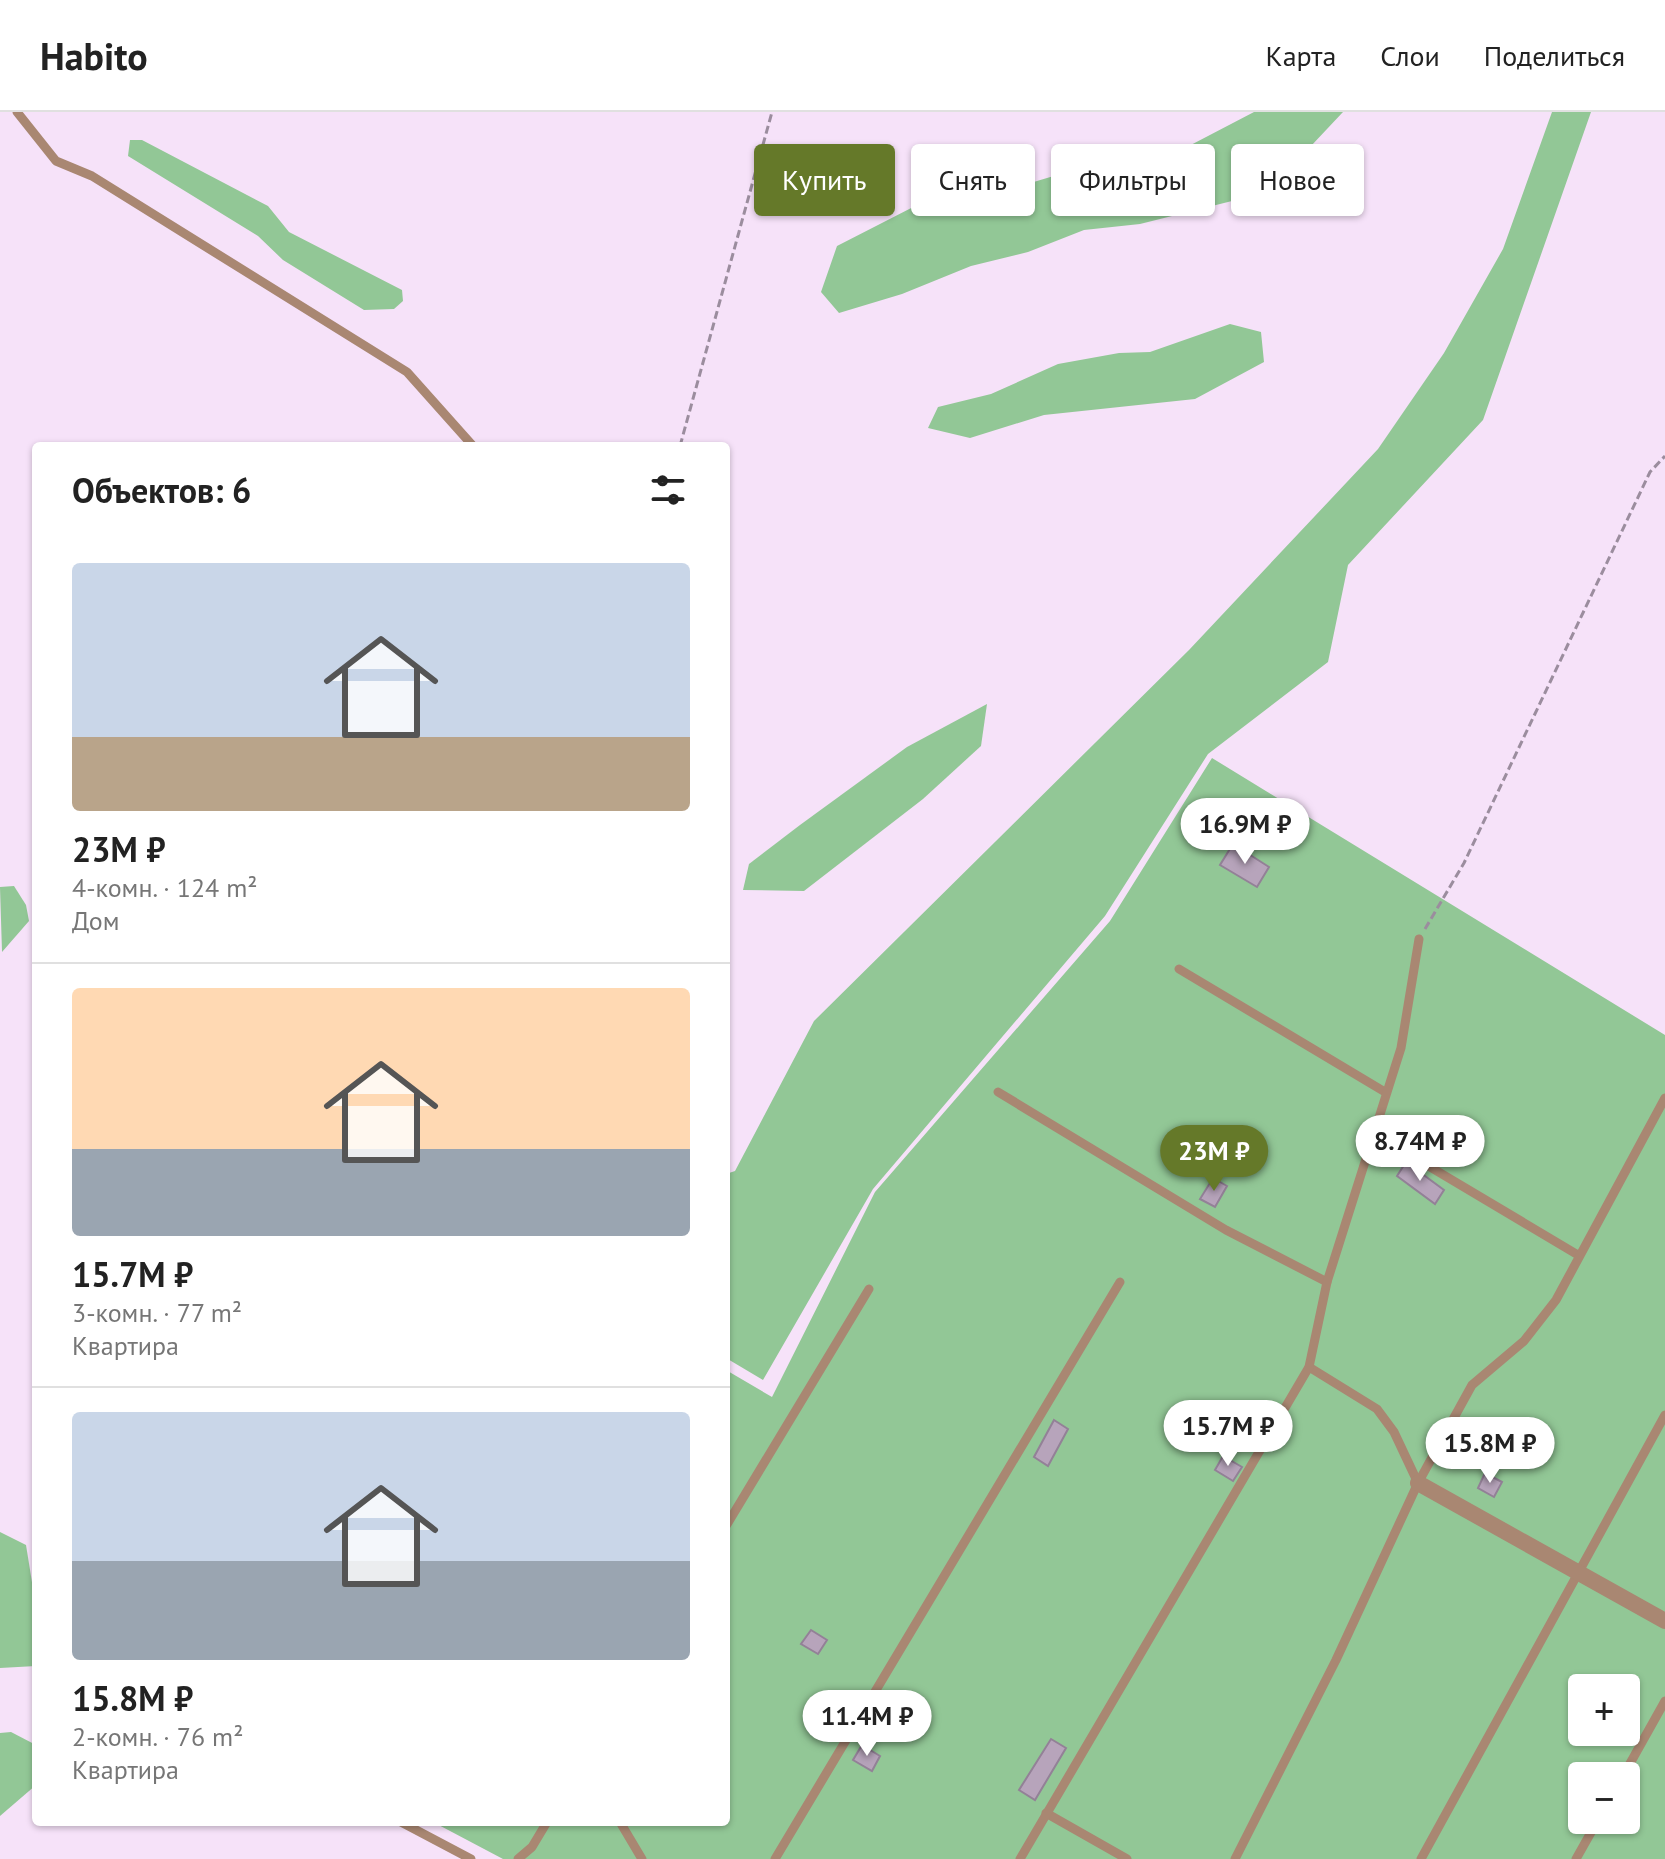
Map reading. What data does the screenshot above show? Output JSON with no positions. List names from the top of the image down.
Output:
{
  "page": {
    "header": "Habito",
    "nav": ["Карта", "Слои", "Поделиться"],
    "chip": [
      "Купить",
      "Снять",
      "Фильтры",
      "Новое"
    ],
    "heading": "Объектов: 6",
    "list": [
      {
        "name": "23M ₽",
        "note": "4-комн. · 124 m² · Дом"
      },
      {
        "name": "15.7M ₽",
        "note": "3-комн. · 77 m² · Квартира"
      },
      {
        "name": "15.8M ₽",
        "note": "2-комн. · 76 m² · Квартира"
      }
    ],
    "price": [
      "16.9M ₽",
      "8.74M ₽",
      "23M ₽",
      "15.7M ₽",
      "15.8M ₽",
      "11.4M ₽"
    ],
    "map_buttons": ["+", "−"]
  }
}
